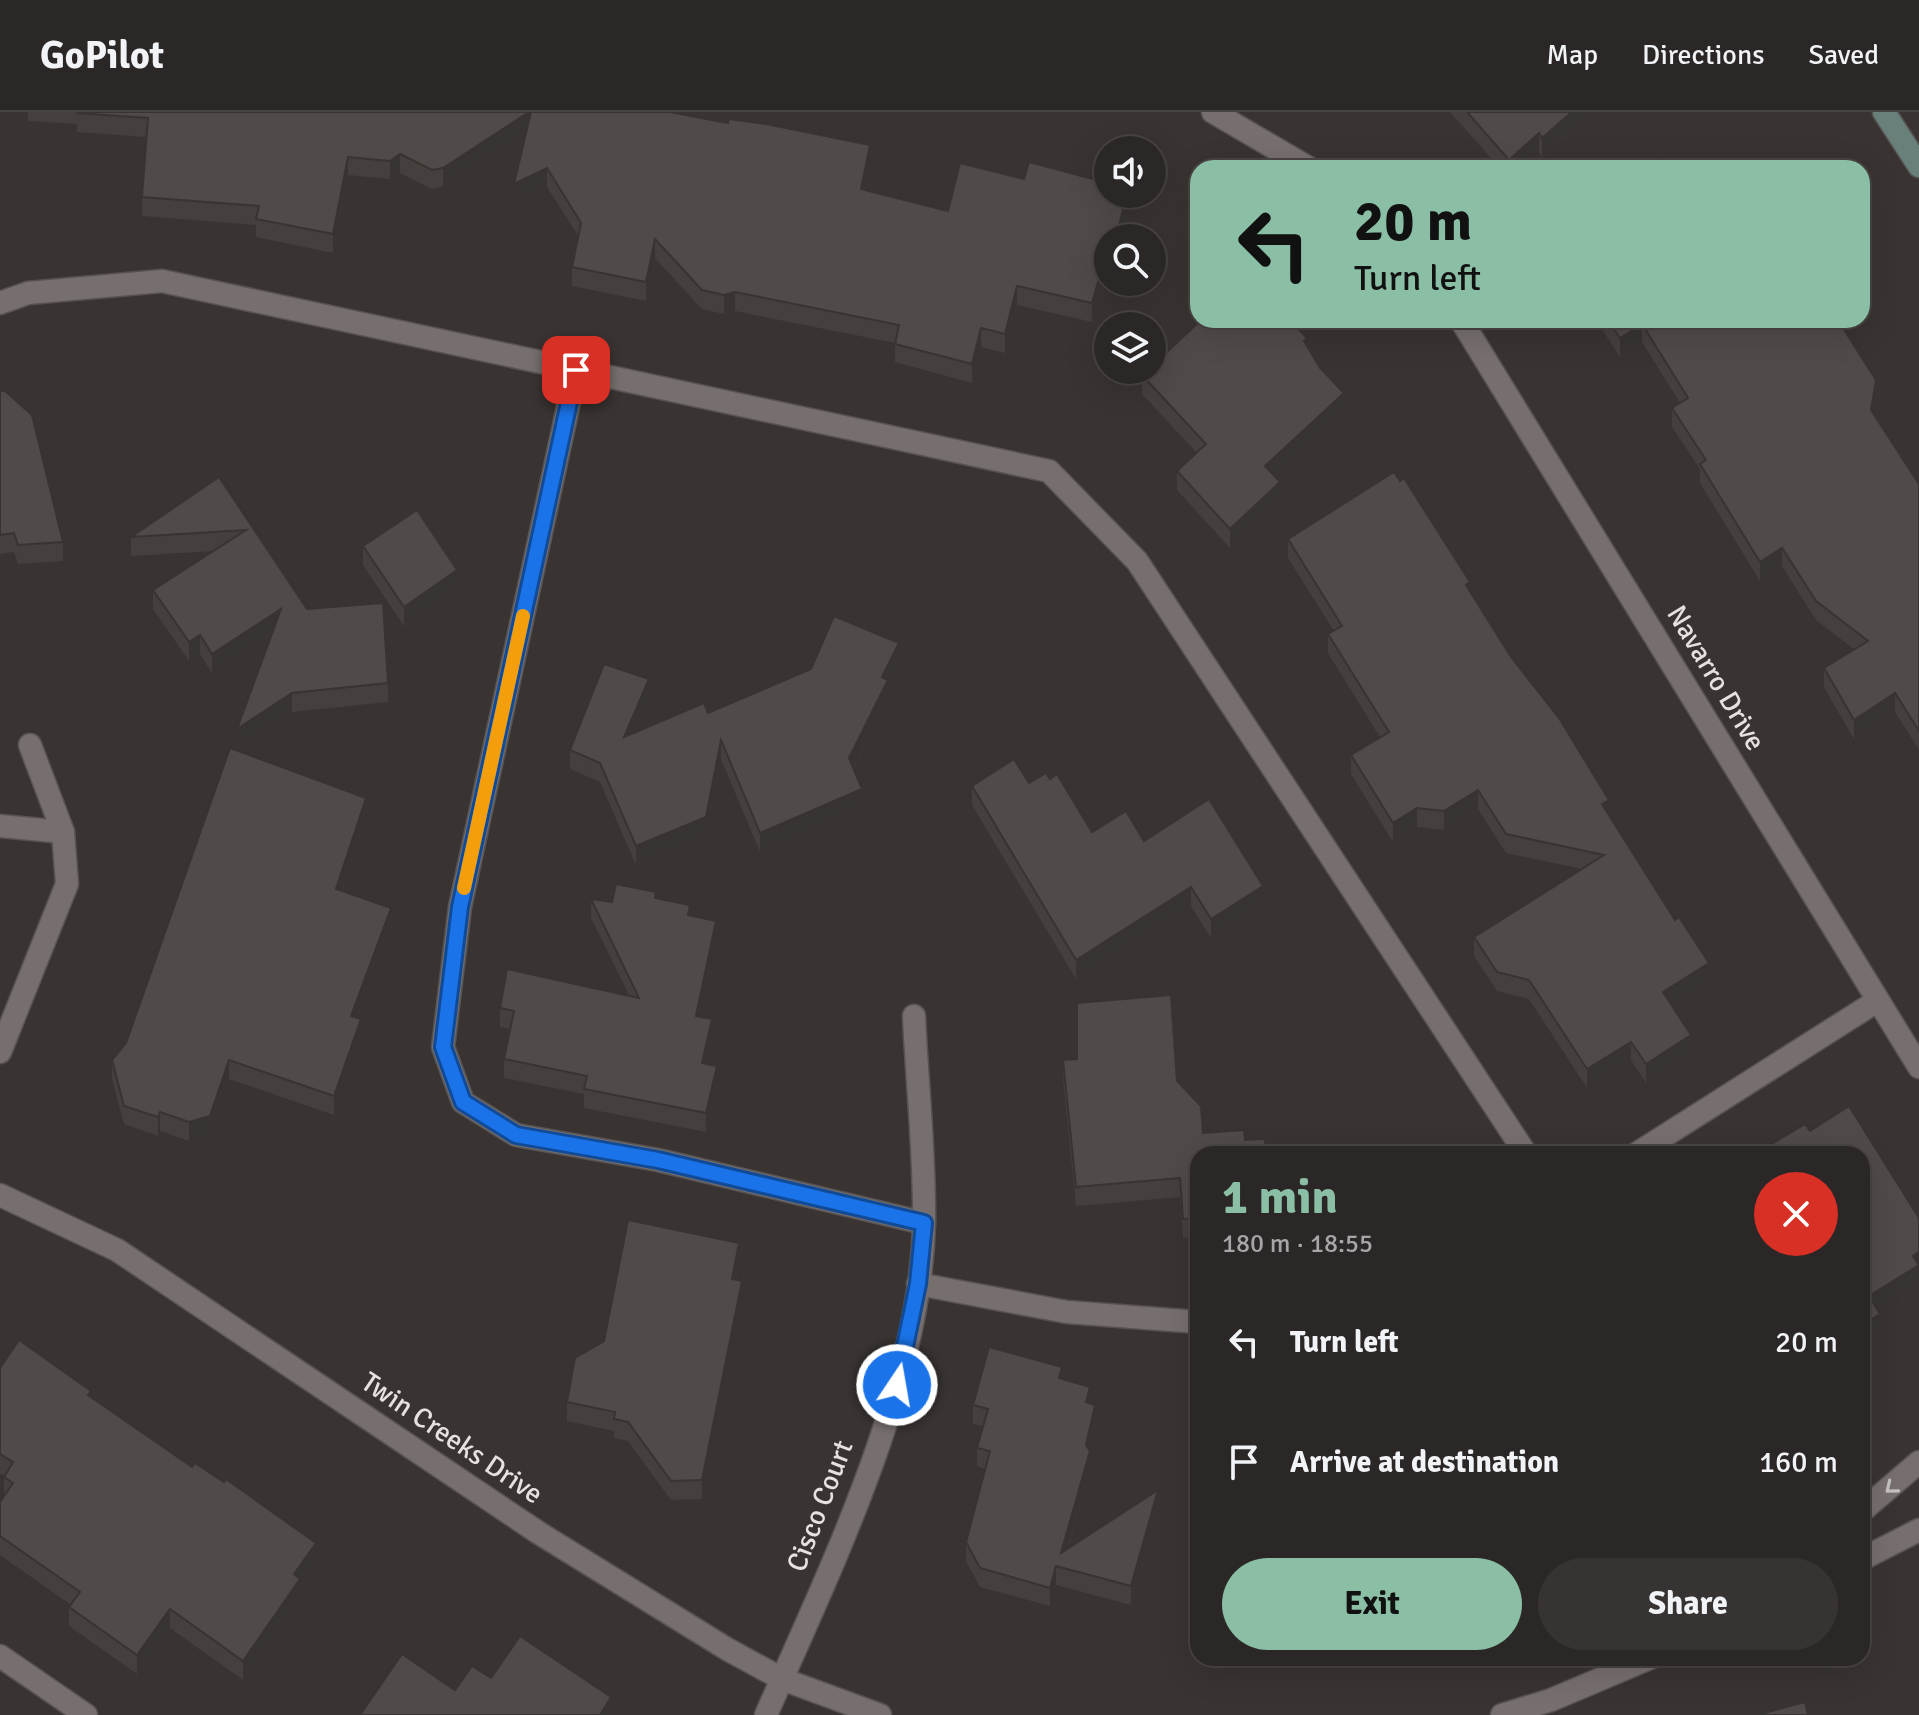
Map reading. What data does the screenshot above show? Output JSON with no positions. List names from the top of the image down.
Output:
{
  "streets": {
    "street": ["Navarro Drive", "Twin Creeks Drive", "Cisco Court"]
  },
  "crossings": [
    ["Twin Creeks Drive", "Cisco Court"]
  ],
  "page": {
    "header": "GoPilot",
    "nav": ["Map", "Directions", "Saved"],
    "turn": ["20 m", "Turn left"],
    "heading": ["1 min", "180 m · 18:55"],
    "list": [
      {
        "name": "Turn left",
        "value": "20 m"
      },
      {
        "name": "Arrive at destination",
        "value": "160 m"
      }
    ],
    "buttons": ["Exit", "Share"]
  }
}
